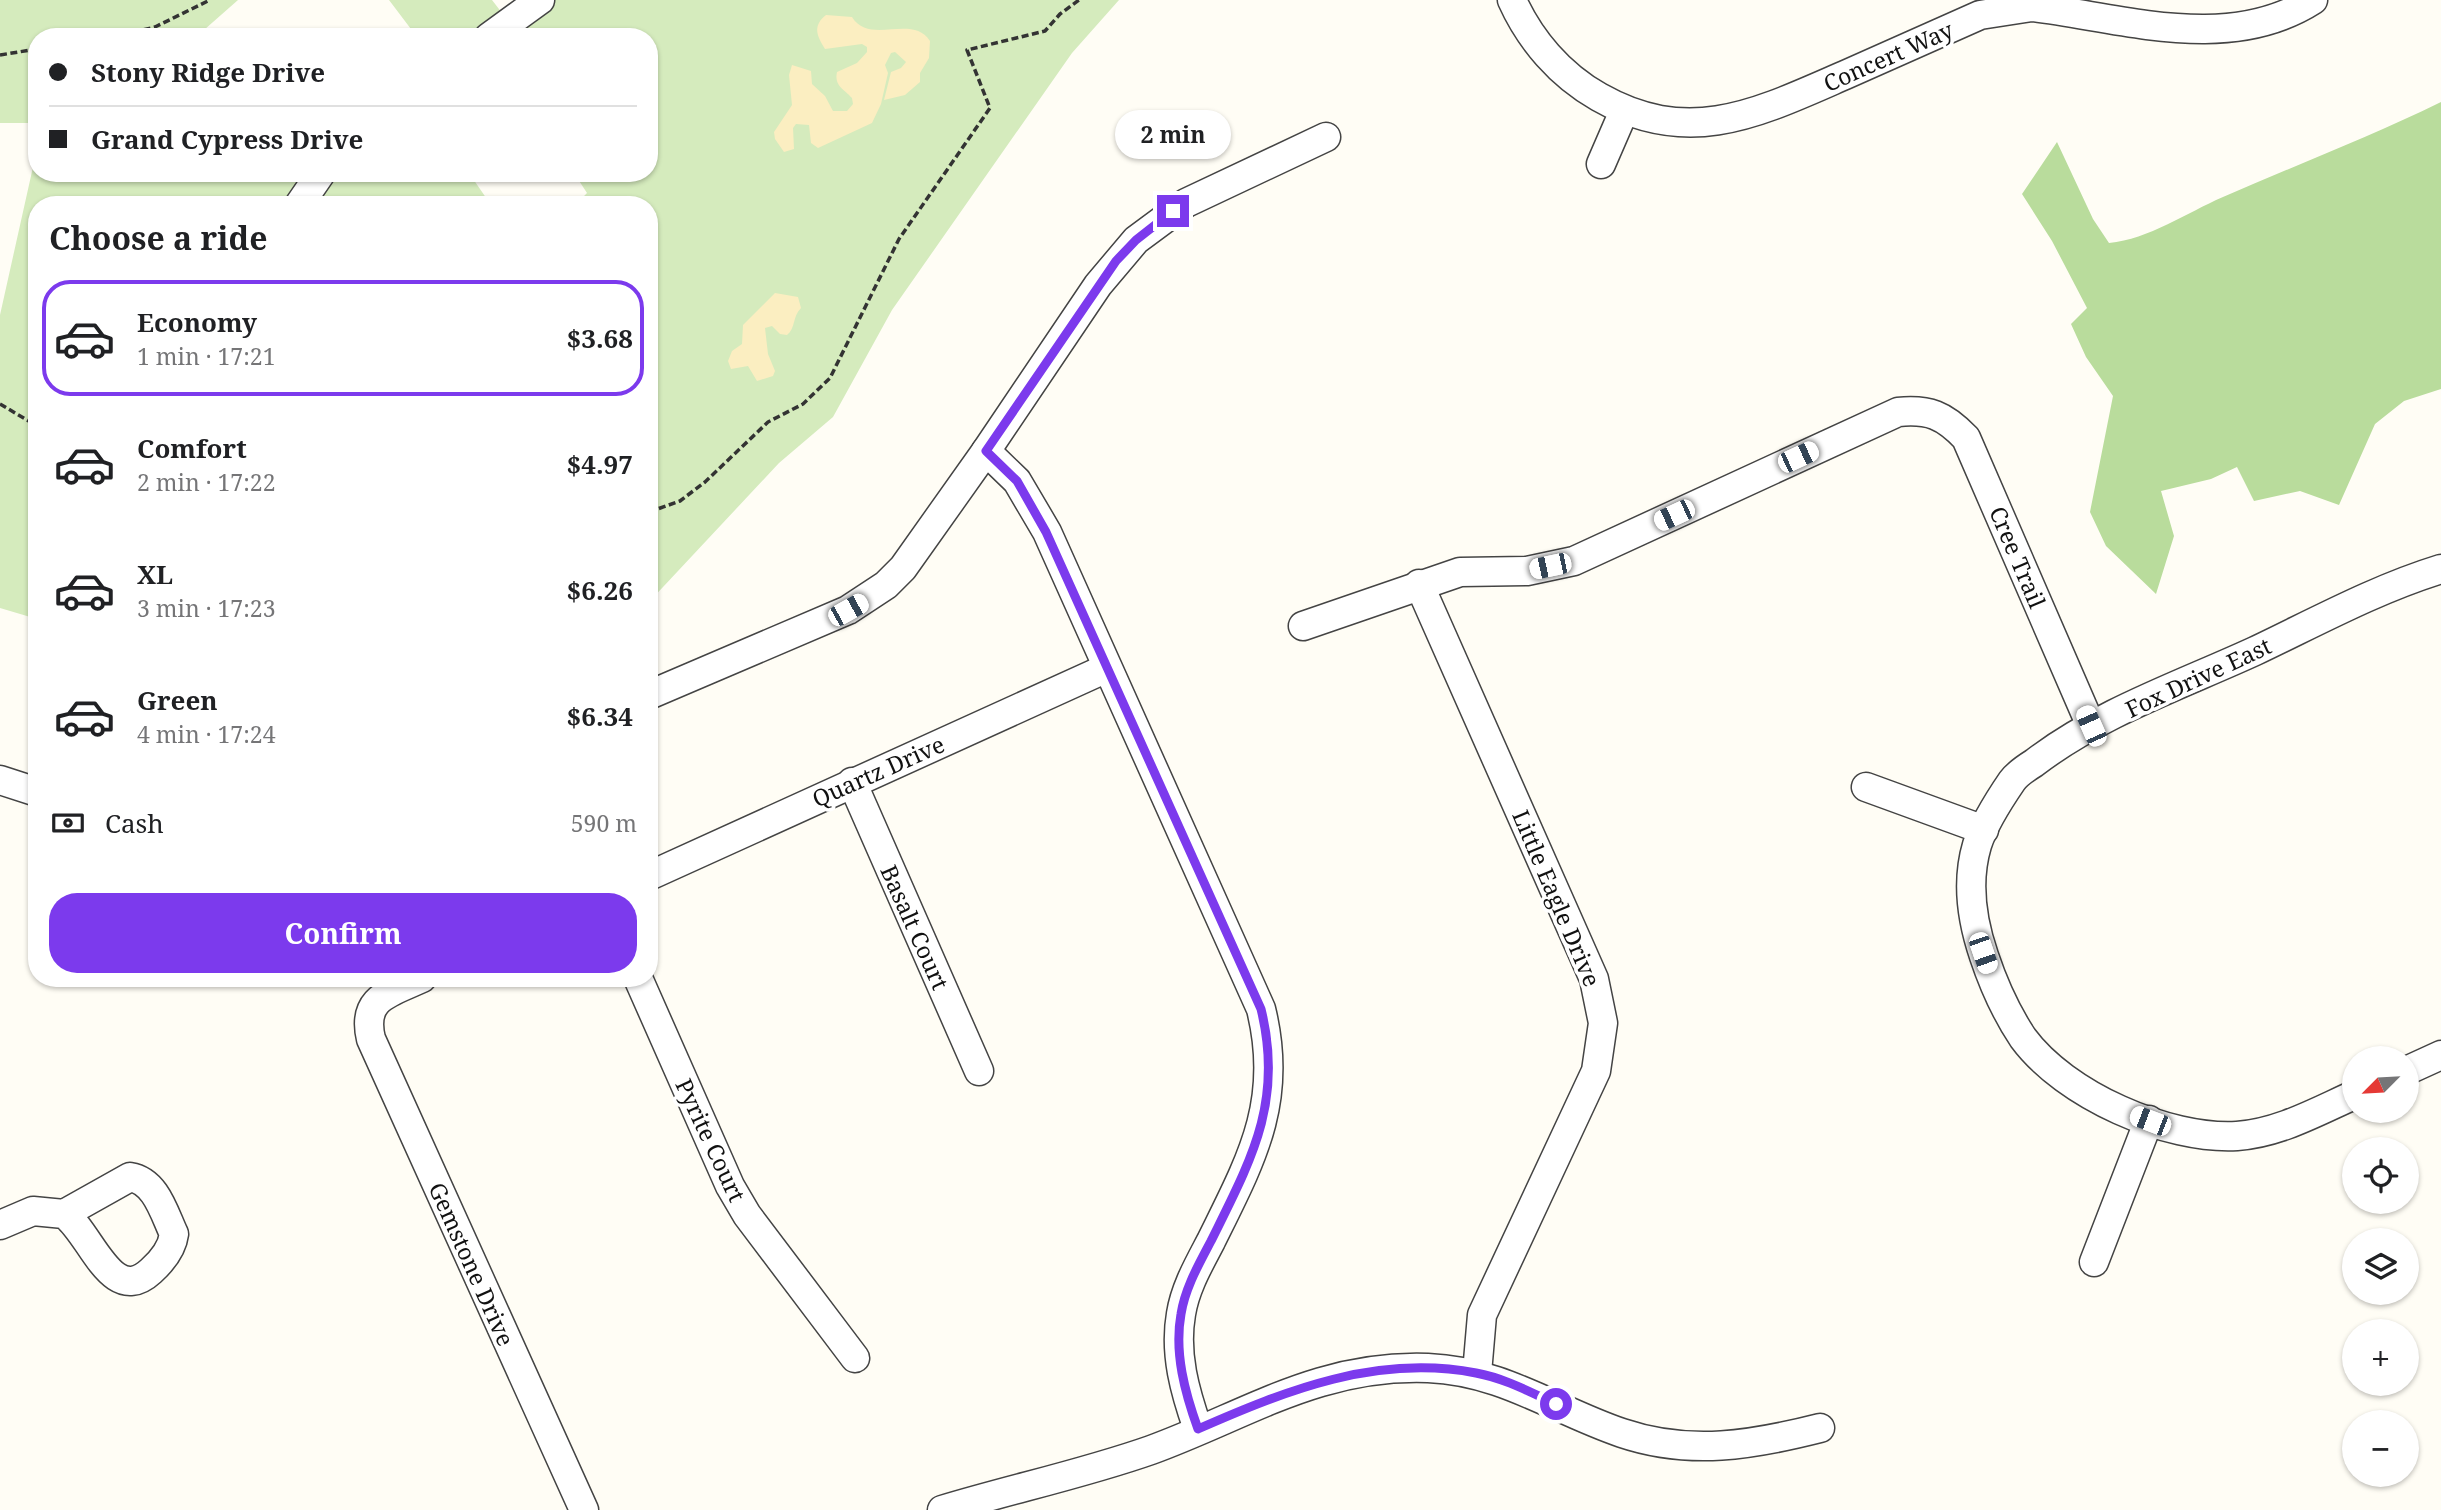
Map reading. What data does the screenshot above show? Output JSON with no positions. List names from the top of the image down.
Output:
{
  "streets": {
    "street": [
      "Concert Way",
      "Cree Trail",
      "Fox Drive East",
      "Quartz Drive",
      "Little Eagle Drive",
      "Basalt Court",
      "Pyrite Court",
      "Gemstone Drive"
    ]
  },
  "crossings": [
    ["Cree Trail", "Fox Drive East"],
    ["Cree Trail", "Little Eagle Drive"],
    ["Quartz Drive", "Basalt Court"]
  ],
  "north": "bottom left",
  "page": {
    "banner": ["Stony Ridge Drive", "Grand Cypress Drive"],
    "bubble": "2 min",
    "heading": "Choose a ride",
    "list": [
      {
        "name": "Economy",
        "note": "1 min · 17:21",
        "value": "$3.68"
      },
      {
        "name": "Comfort",
        "note": "2 min · 17:22",
        "value": "$4.97"
      },
      {
        "name": "XL",
        "note": "3 min · 17:23",
        "value": "$6.26"
      },
      {
        "name": "Green",
        "note": "4 min · 17:24",
        "value": "$6.34"
      }
    ],
    "pay": ["Cash", "590 m"],
    "buttons": "Confirm",
    "map_buttons": ["+", "−"]
  }
}
